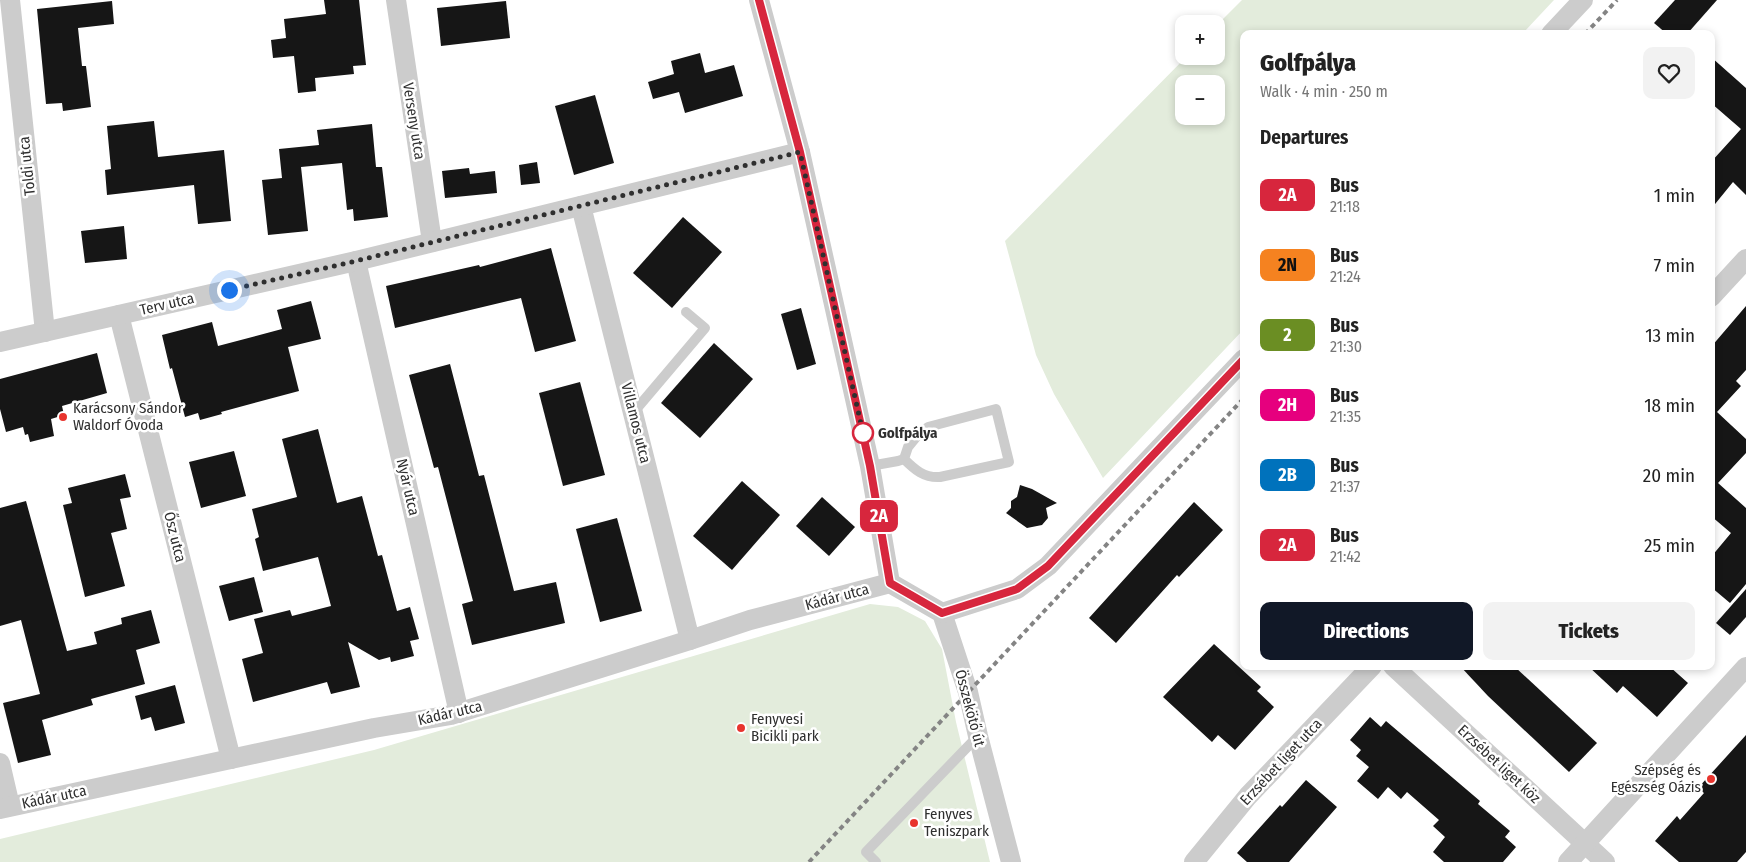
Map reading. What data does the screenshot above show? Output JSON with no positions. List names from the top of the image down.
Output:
{
  "streets": {
    "street": [
      "Verseny utca",
      "Toldi utca",
      "Terv utca",
      "Villamos utca",
      "Nyár utca",
      "Ősz utca",
      "Kádár utca",
      "Összekötő út",
      "Erzsébet liget utca",
      "Erzsébet liget köz"
    ]
  },
  "crossings": [
    ["Verseny utca", "Terv utca"],
    ["Toldi utca", "Terv utca"],
    ["Terv utca", "Villamos utca"],
    ["Terv utca", "Nyár utca"],
    ["Terv utca", "Ősz utca"],
    ["Villamos utca", "Kádár utca"],
    ["Nyár utca", "Kádár utca"],
    ["Ősz utca", "Kádár utca"]
  ],
  "places": [
    "Karácsony Sándor Waldorf Óvoda",
    "Golfpálya",
    "Fenyvesi Bicikli park",
    "Szépség és Egészség Oázis",
    "Fenyves Teniszpark"
  ],
  "lines": ["bus line 2A"],
  "page": {
    "on_map": "2A",
    "map_buttons": ["+", "−"],
    "heading": [
      ["Golfpálya", "Walk · 4 min · 250 m"],
      "Departures"
    ],
    "list": [
      {
        "mark": "2A",
        "name": "Bus",
        "note": "21:18",
        "value": "1 min"
      },
      {
        "mark": "2N",
        "name": "Bus",
        "note": "21:24",
        "value": "7 min"
      },
      {
        "mark": "2",
        "name": "Bus",
        "note": "21:30",
        "value": "13 min"
      },
      {
        "mark": "2H",
        "name": "Bus",
        "note": "21:35",
        "value": "18 min"
      },
      {
        "mark": "2B",
        "name": "Bus",
        "note": "21:37",
        "value": "20 min"
      },
      {
        "mark": "2A",
        "name": "Bus",
        "note": "21:42",
        "value": "25 min"
      }
    ],
    "buttons": ["Directions", "Tickets"]
  }
}
